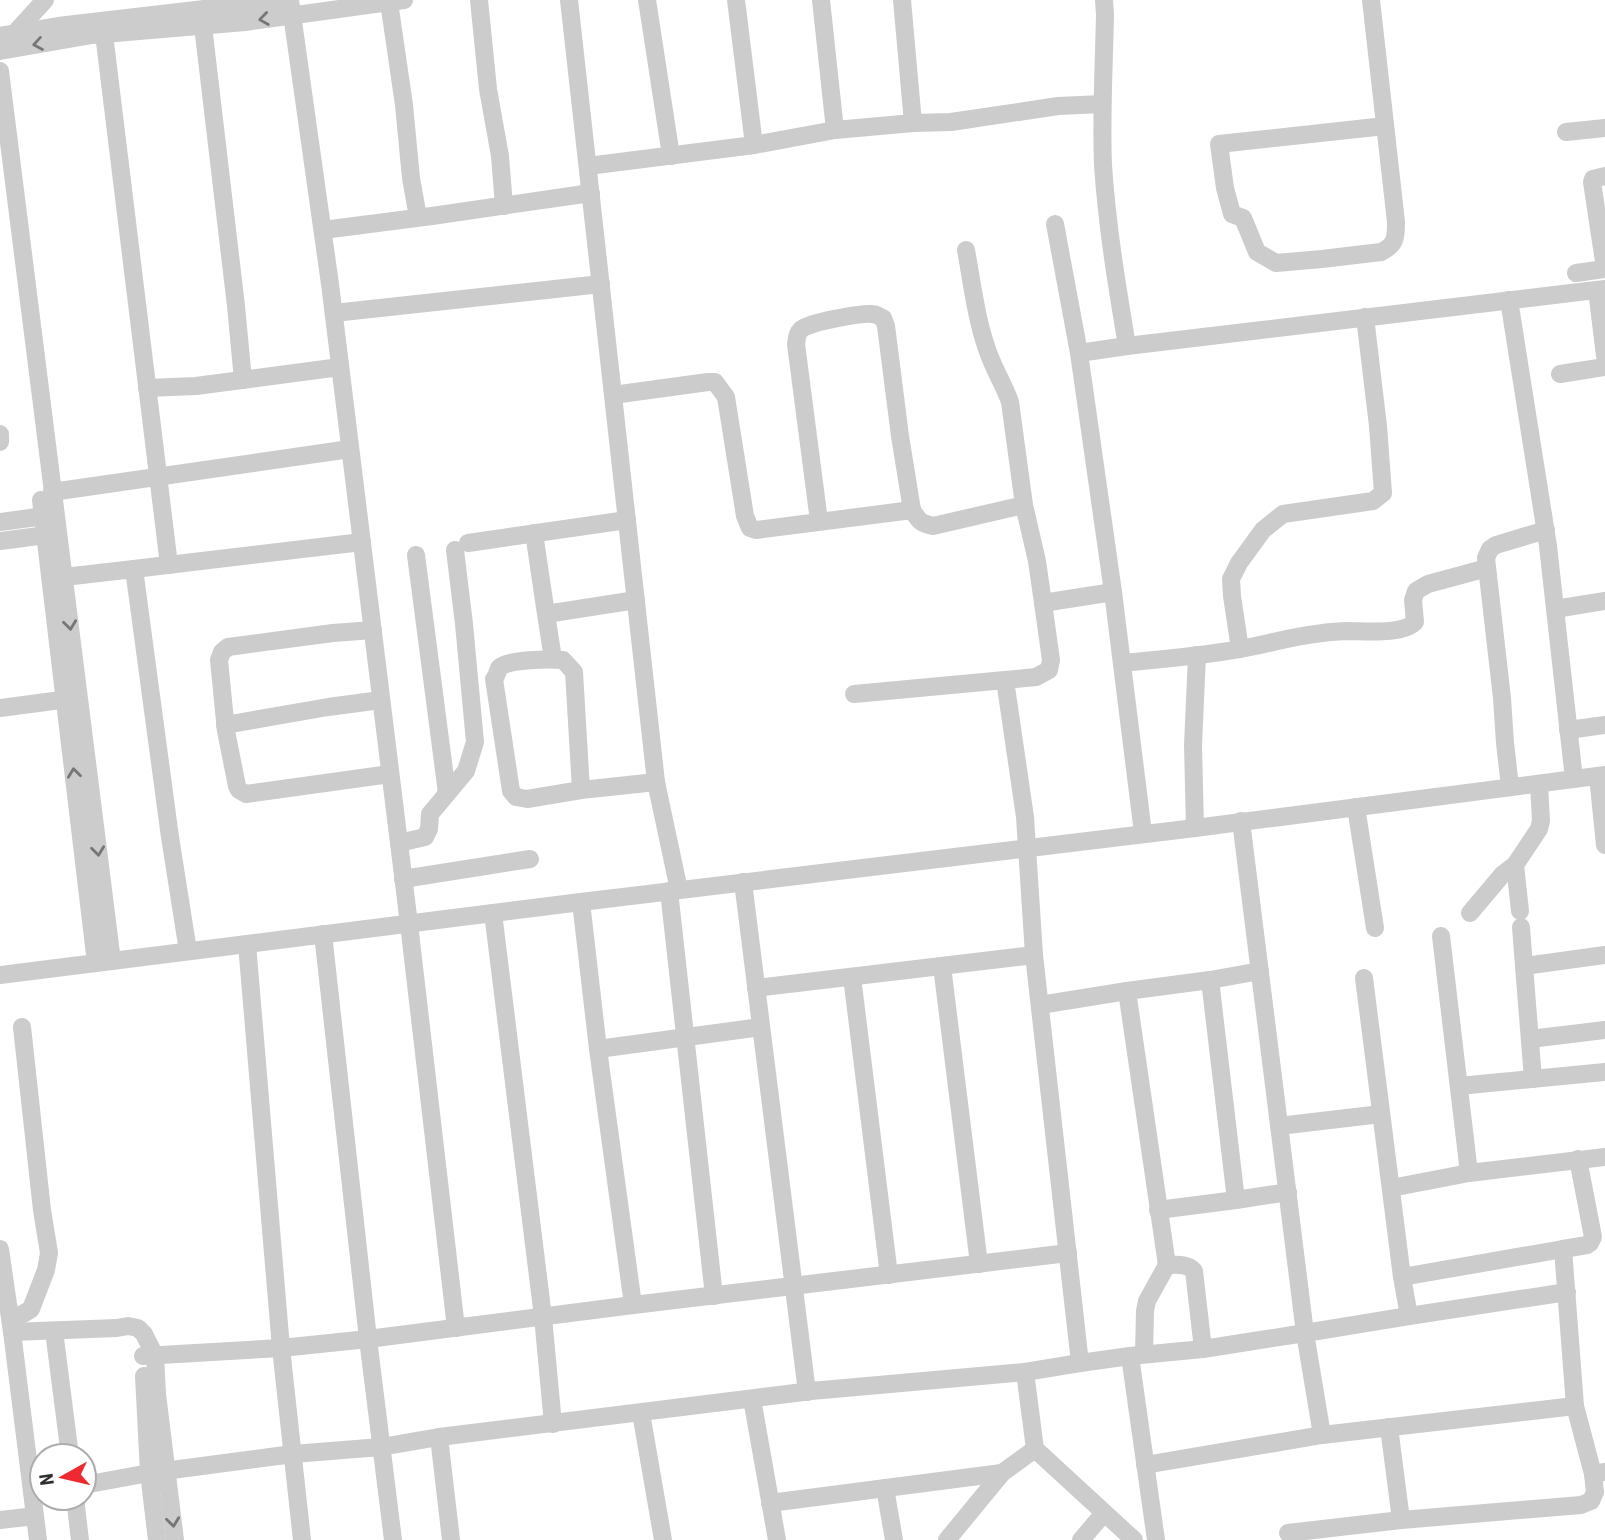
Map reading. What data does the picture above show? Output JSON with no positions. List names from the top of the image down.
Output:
{
  "north": "left"
}
